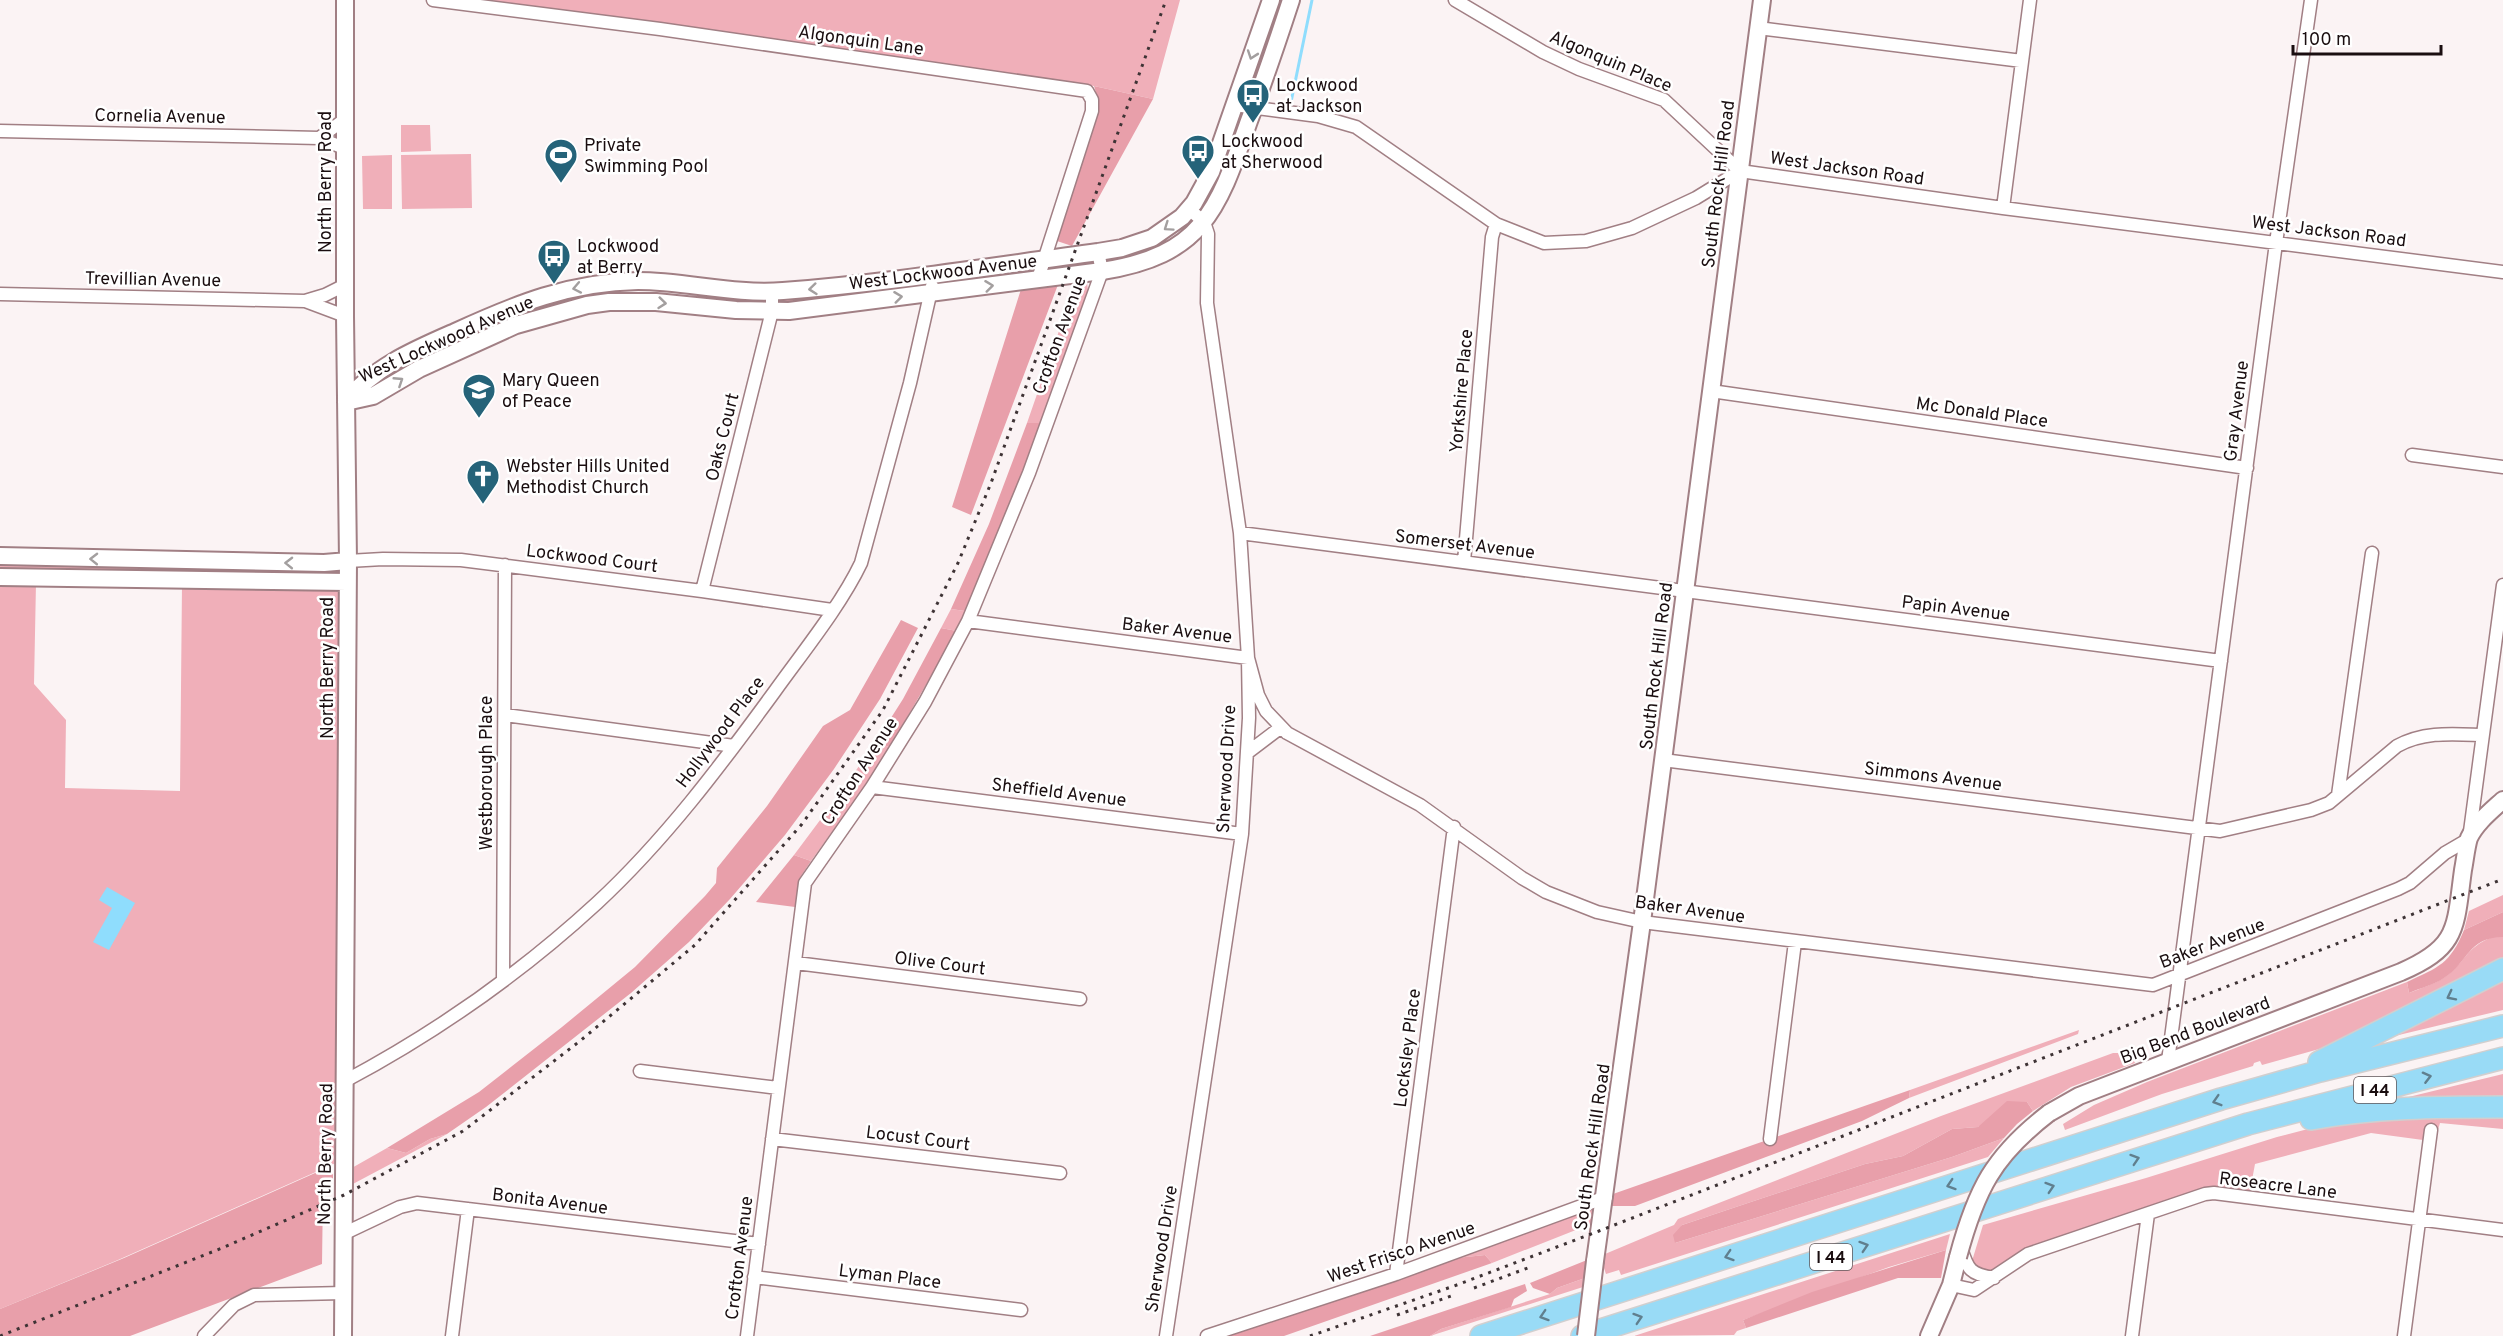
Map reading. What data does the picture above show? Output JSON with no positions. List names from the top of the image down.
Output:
{
  "streets": {
    "highway": ["I 44"],
    "main road": [
      "North Berry Road",
      "South Rock Hill Road",
      "West Lockwood Avenue",
      "Big Bend Boulevard"
    ],
    "street": [
      "Algonquin Lane",
      "Algonquin Place",
      "Cornelia Avenue",
      "West Jackson Road",
      "Trevillian Avenue",
      "Crofton Avenue",
      "Yorkshire Place",
      "Gray Avenue",
      "Mc Donald Place",
      "Oaks Court",
      "Somerset Avenue",
      "Lockwood Court",
      "Papin Avenue",
      "Baker Avenue",
      "Hollywood Place",
      "Sherwood Drive",
      "Westborough Place",
      "Simmons Avenue",
      "Sheffield Avenue",
      "Olive Court",
      "Locksley Place",
      "Locust Court",
      "Roseacre Lane",
      "Bonita Avenue",
      "West Frisco Avenue",
      "Lyman Place"
    ]
  },
  "crossings": [
    ["Algonquin Lane", "West Lockwood Avenue"],
    ["Algonquin Place", "West Jackson Road"],
    ["Algonquin Place", "South Rock Hill Road"],
    ["Cornelia Avenue", "North Berry Road"],
    ["West Jackson Road", "South Rock Hill Road"],
    ["West Jackson Road", "Gray Avenue"],
    ["North Berry Road", "West Lockwood Avenue"],
    ["North Berry Road", "Trevillian Avenue"],
    ["North Berry Road", "Lockwood Court"],
    ["North Berry Road", "Hollywood Place"],
    ["North Berry Road", "Bonita Avenue"],
    ["South Rock Hill Road", "Mc Donald Place"],
    ["South Rock Hill Road", "Somerset Avenue"],
    ["South Rock Hill Road", "Papin Avenue"],
    ["South Rock Hill Road", "Baker Avenue"],
    ["South Rock Hill Road", "Simmons Avenue"],
    ["South Rock Hill Road", "I 44"],
    ["South Rock Hill Road", "West Frisco Avenue"],
    ["West Lockwood Avenue", "Crofton Avenue"],
    ["West Lockwood Avenue", "Oaks Court"],
    ["West Lockwood Avenue", "Hollywood Place"],
    ["West Lockwood Avenue", "Sherwood Drive"],
    ["Crofton Avenue", "Baker Avenue"],
    ["Crofton Avenue", "Sheffield Avenue"],
    ["Crofton Avenue", "Olive Court"],
    ["Crofton Avenue", "Locust Court"],
    ["Crofton Avenue", "Bonita Avenue"],
    ["Crofton Avenue", "Lyman Place"],
    ["Yorkshire Place", "Somerset Avenue"],
    ["Gray Avenue", "Mc Donald Place"],
    ["Gray Avenue", "Papin Avenue"],
    ["Gray Avenue", "Baker Avenue"],
    ["Gray Avenue", "Simmons Avenue"],
    ["Gray Avenue", "Big Bend Boulevard"],
    ["Oaks Court", "Lockwood Court"],
    ["Somerset Avenue", "Papin Avenue"],
    ["Somerset Avenue", "Sherwood Drive"],
    ["Lockwood Court", "Hollywood Place"],
    ["Lockwood Court", "Westborough Place"],
    ["Baker Avenue", "Sherwood Drive"],
    ["Baker Avenue", "Big Bend Boulevard"],
    ["Baker Avenue", "Locksley Place"],
    ["Hollywood Place", "Westborough Place"],
    ["Sherwood Drive", "Sheffield Avenue"],
    ["Big Bend Boulevard", "Roseacre Lane"],
    ["Locksley Place", "West Frisco Avenue"]
  ],
  "places": {
    "bus stop": ["Lockwood at Jackson", "Lockwood at Sherwood", "Lockwood at Berry"],
    "sports": ["Private Swimming Pool"],
    "school or university": ["Mary Queen of Peace"],
    "church": ["Webster Hills United Methodist Church"]
  },
  "scale_bar": "100 m"
}
